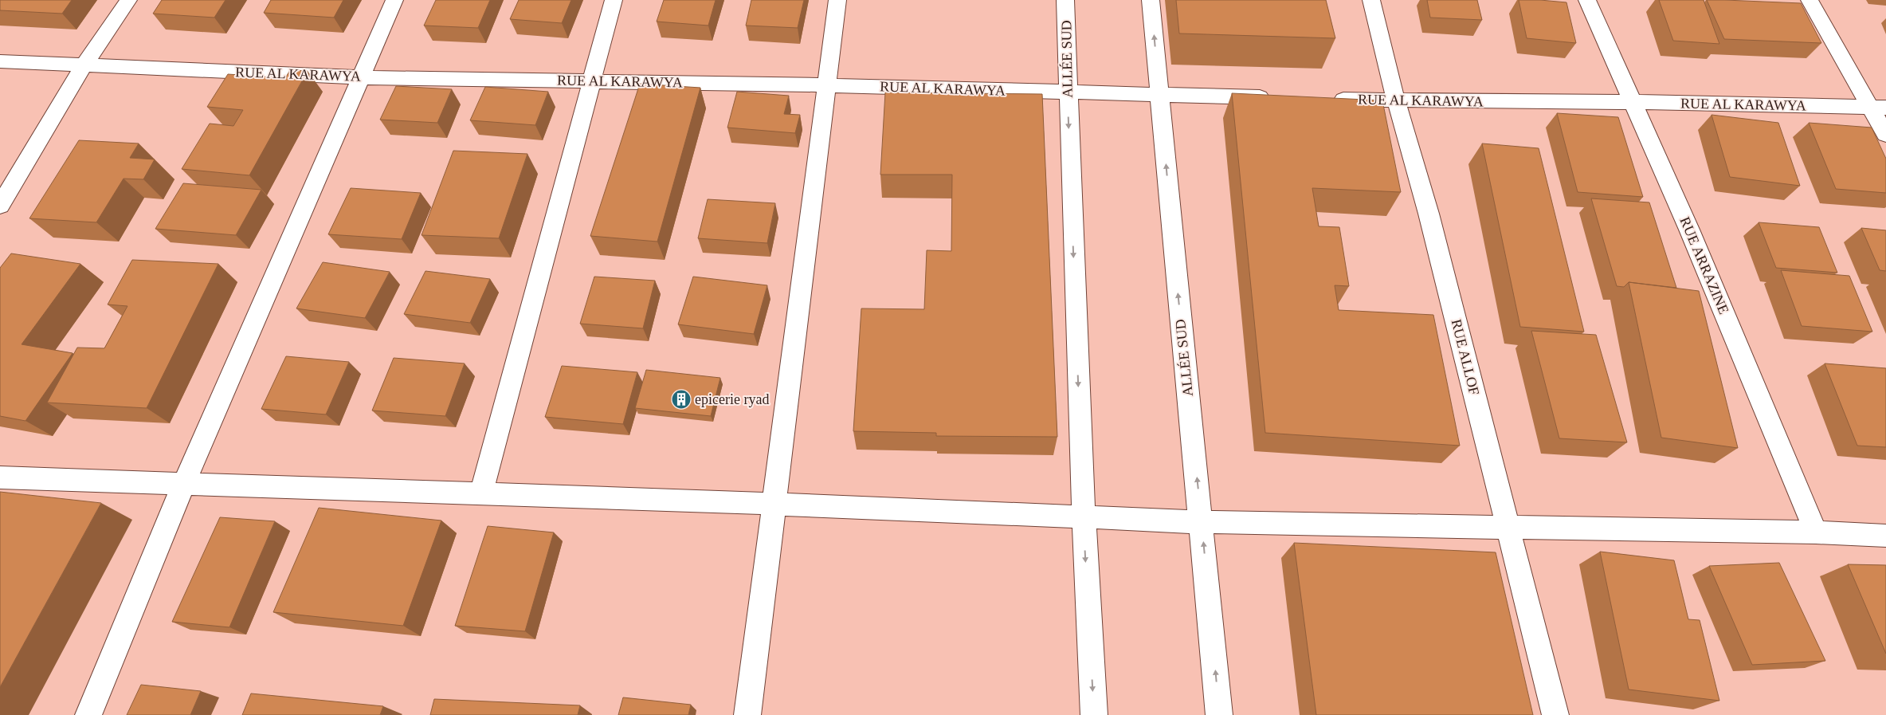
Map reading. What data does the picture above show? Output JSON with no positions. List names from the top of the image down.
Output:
{
  "streets": {
    "street": [
      "ALLÉE SUD",
      "RUE AL KARAWYA",
      "RUE ARRAZINE",
      "RUE ALLOF"
    ]
  },
  "crossings": [
    ["ALLÉE SUD", "RUE AL KARAWYA"],
    ["RUE AL KARAWYA", "RUE ARRAZINE"],
    ["RUE AL KARAWYA", "RUE ALLOF"]
  ],
  "places": {
    "building": ["epicerie ryad"]
  }
}
